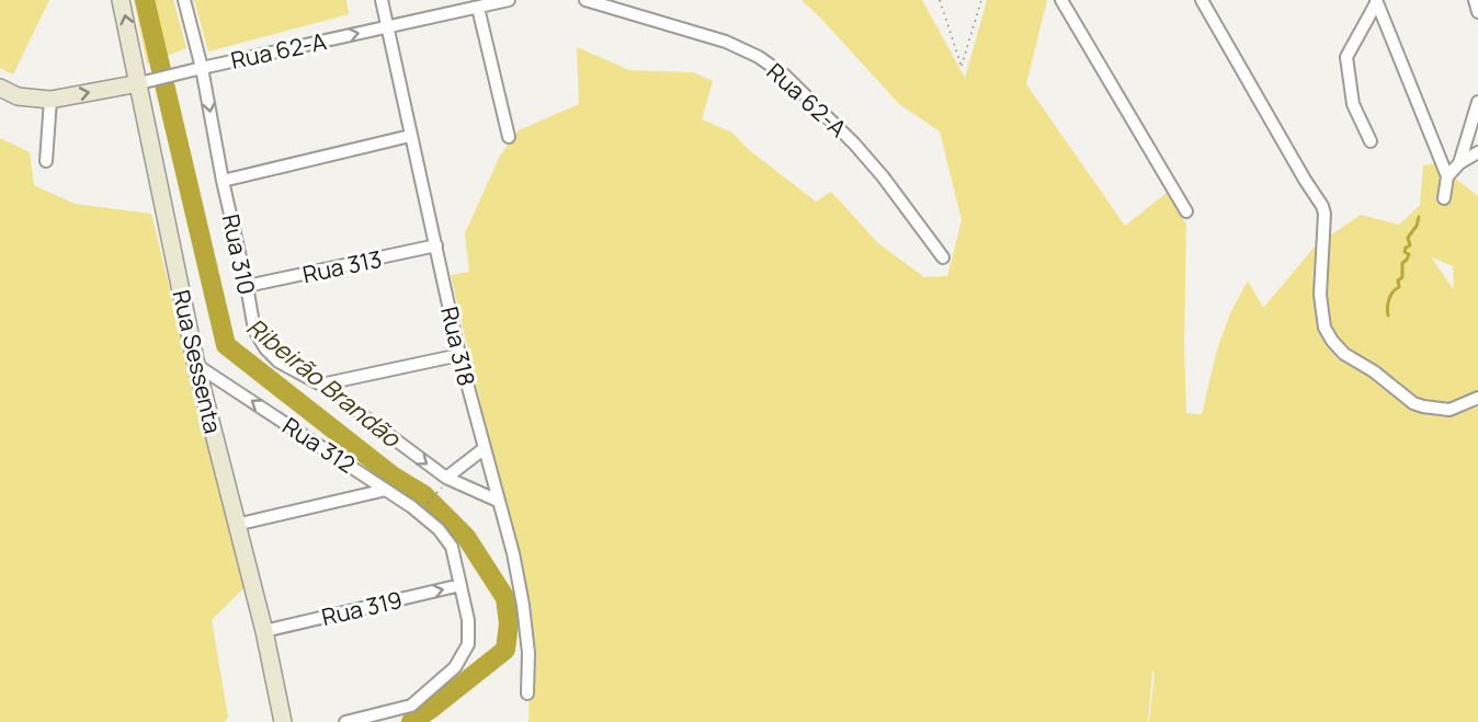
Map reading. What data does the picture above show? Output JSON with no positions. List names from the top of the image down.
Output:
{
  "streets": {
    "street": [
      "Rua 62-A",
      "Rua 310",
      "Rua 313",
      "Rua 318",
      "Rua Sessenta",
      "Rua 312",
      "Rua 319"
    ]
  },
  "crossings": [
    ["Rua 62-A", "Rua 310"],
    ["Rua 62-A", "Rua 318"],
    ["Rua 62-A", "Rua Sessenta"],
    ["Rua 310", "Rua 313"],
    ["Rua 310", "Rua 318"],
    ["Rua 313", "Rua 318"],
    ["Rua Sessenta", "Rua 312"],
    ["Rua Sessenta", "Rua 319"],
    ["Rua 312", "Rua 319"]
  ],
  "one_way": ["Rua 310", "Rua 312", "Rua 319"],
  "water": ["Ribeirão Brandão"]
}
